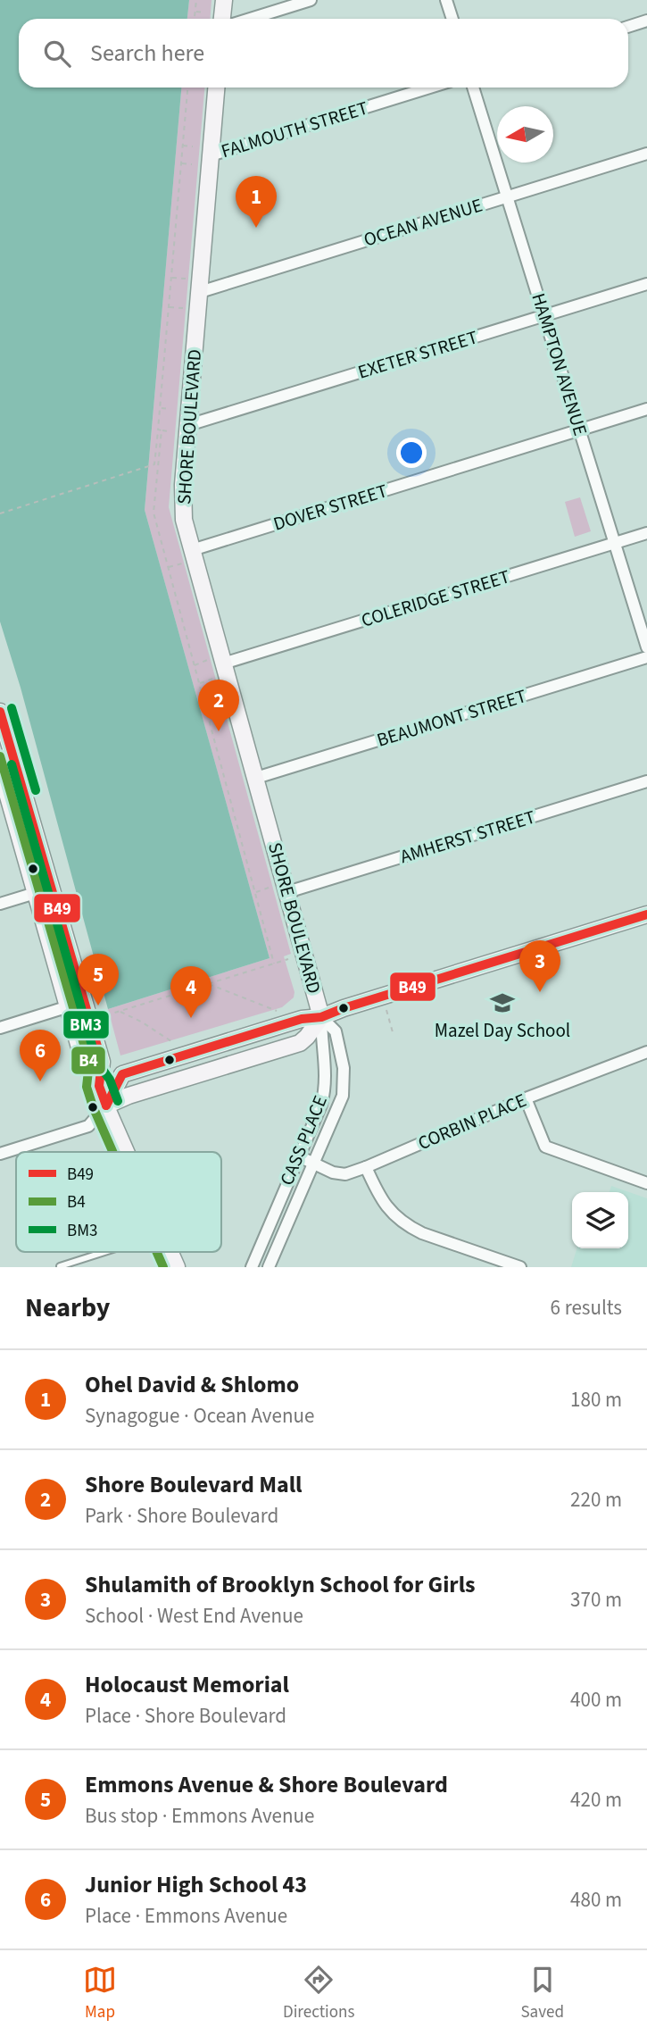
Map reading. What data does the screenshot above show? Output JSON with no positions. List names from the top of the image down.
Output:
{
  "streets": {
    "main road": ["SHORE BOULEVARD"],
    "street": [
      "FALMOUTH STREET",
      "OCEAN AVENUE",
      "EXETER STREET",
      "HAMPTON AVENUE",
      "DOVER STREET",
      "COLERIDGE STREET",
      "BEAUMONT STREET",
      "AMHERST STREET",
      "CORBIN PLACE",
      "CASS PLACE"
    ]
  },
  "crossings": [
    ["FALMOUTH STREET", "SHORE BOULEVARD"],
    ["OCEAN AVENUE", "HAMPTON AVENUE"],
    ["OCEAN AVENUE", "SHORE BOULEVARD"],
    ["EXETER STREET", "HAMPTON AVENUE"],
    ["EXETER STREET", "SHORE BOULEVARD"],
    ["HAMPTON AVENUE", "DOVER STREET"],
    ["HAMPTON AVENUE", "COLERIDGE STREET"],
    ["SHORE BOULEVARD", "DOVER STREET"],
    ["SHORE BOULEVARD", "COLERIDGE STREET"],
    ["SHORE BOULEVARD", "BEAUMONT STREET"],
    ["SHORE BOULEVARD", "AMHERST STREET"],
    ["SHORE BOULEVARD", "CASS PLACE"],
    ["CORBIN PLACE", "CASS PLACE"]
  ],
  "places": {
    "school or university": ["Mazel Day School"]
  },
  "lines": ["transit line BM3", "transit line B49", "transit line B4"],
  "legend": ["B49", "B4", "BM3"],
  "north": "left",
  "page": {
    "search": "Search here",
    "pins": [
      "1",
      "2",
      "3",
      "5",
      "4",
      "6"
    ],
    "heading": ["Nearby", "6 results"],
    "list": [
      {
        "mark": "1",
        "name": "Ohel David & Shlomo",
        "note": "Synagogue · Ocean Avenue",
        "value": "180 m"
      },
      {
        "mark": "2",
        "name": "Shore Boulevard Mall",
        "note": "Park · Shore Boulevard",
        "value": "220 m"
      },
      {
        "mark": "3",
        "name": "Shulamith of Brooklyn School for Girls",
        "note": "School · West End Avenue",
        "value": "370 m"
      },
      {
        "mark": "4",
        "name": "Holocaust Memorial",
        "note": "Place · Shore Boulevard",
        "value": "400 m"
      },
      {
        "mark": "5",
        "name": "Emmons Avenue & Shore Boulevard",
        "note": "Bus stop · Emmons Avenue",
        "value": "420 m"
      },
      {
        "mark": "6",
        "name": "Junior High School 43",
        "note": "Place · Emmons Avenue",
        "value": "480 m"
      }
    ],
    "nav": ["Map", "Directions", "Saved"]
  }
}
